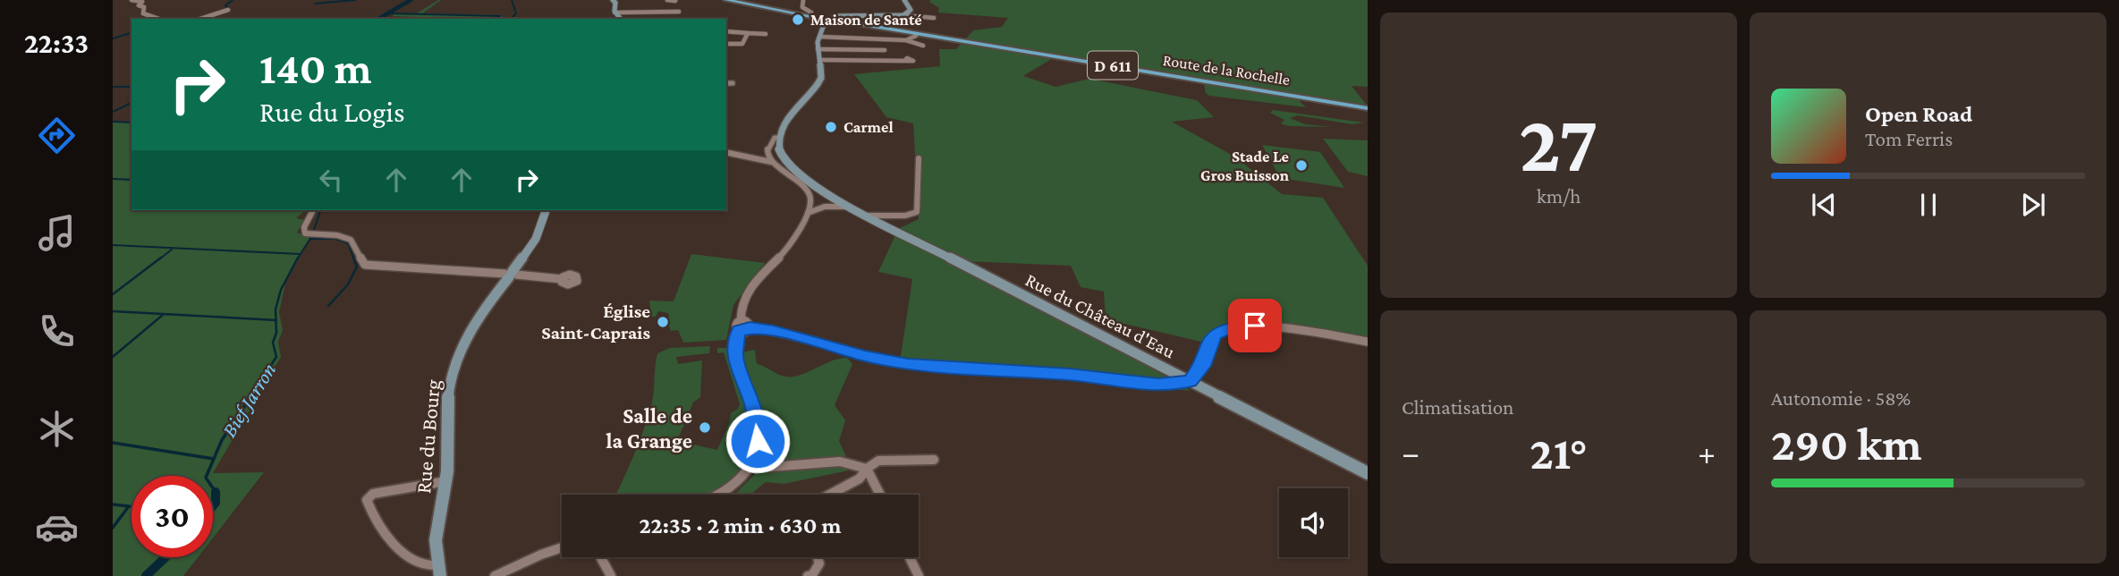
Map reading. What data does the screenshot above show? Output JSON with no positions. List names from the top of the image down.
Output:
{
  "streets": {
    "main road": [
      "D 611",
      "Route de la Rochelle",
      "Rue du Château d'Eau",
      "Rue du Bourg"
    ]
  },
  "crossings": [
    ["D 611", "Route de la Rochelle"]
  ],
  "water": ["Bief Jarron"],
  "places": [
    "Maison de Santé",
    "Carmel",
    "Stade Le Gros Buisson",
    "Église Saint-Caprais",
    "Salle de la Grange"
  ],
  "page": {
    "tabs": "22:33",
    "tile": [
      ["27", "km/h"],
      "Climatisation",
      ["Autonomie · 58%", "290 km"]
    ],
    "turn": ["140 m", "Rue du Logis"],
    "song": ["Open Road", "Tom Ferris"],
    "heat": ["−", "21°", "+"],
    "limit": "30",
    "trip": "22:35 · 2 min · 630 m"
  }
}
